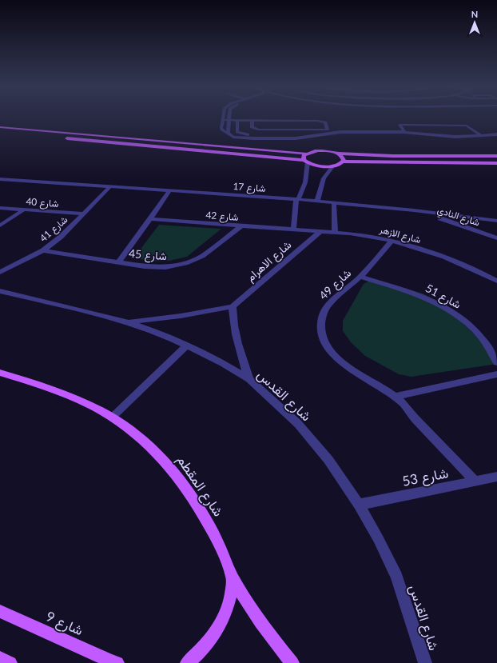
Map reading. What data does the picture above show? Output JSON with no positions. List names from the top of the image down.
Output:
{
  "streets": {
    "main road": ["شارع المقطم", "شارع 9"],
    "street": [
      "شارع 17",
      "شارع 40",
      "شارع 42",
      "شارع النادي",
      "شارع 41",
      "شارع الازهر",
      "شارع 45",
      "شارع الاهرام",
      "شارع 49",
      "شارع 51",
      "شارع القدس",
      "شارع 53"
    ]
  },
  "crossings": [
    ["شارع 17", "شارع النادي"],
    ["شارع 17", "شارع 41"],
    ["شارع 40", "شارع 41"],
    ["شارع 42", "شارع الازهر"],
    ["شارع 42", "شارع 45"],
    ["شارع 41", "شارع 45"],
    ["شارع الازهر", "شارع الاهرام"],
    ["شارع الازهر", "شارع 49"],
    ["شارع 49", "شارع 51"],
    ["شارع 49", "شارع 53"],
    ["شارع القدس", "شارع 53"]
  ],
  "north": "top"
}
